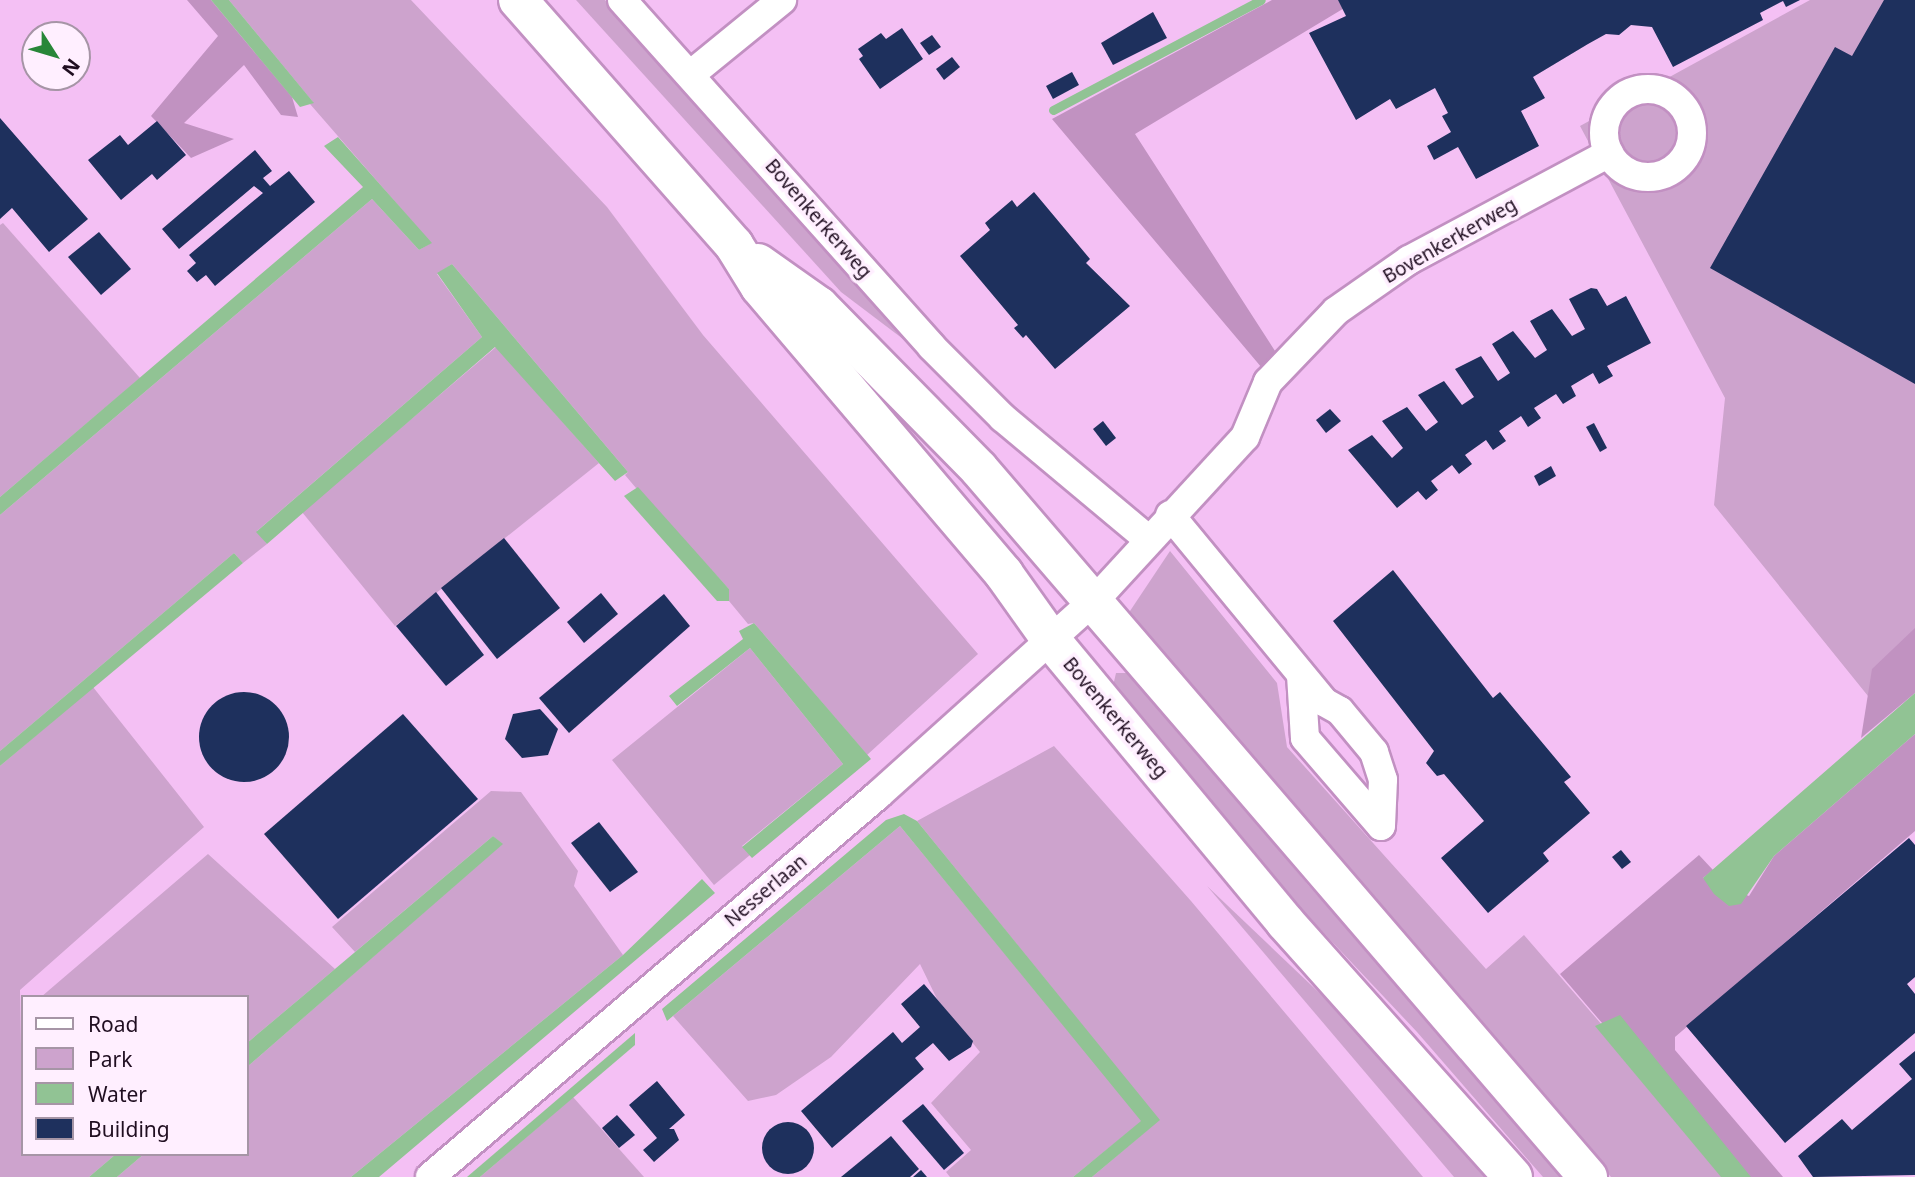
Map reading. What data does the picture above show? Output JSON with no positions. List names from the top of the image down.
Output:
{
  "streets": {
    "main road": ["Bovenkerkerweg"],
    "street": ["Nesserlaan"]
  },
  "crossings": [
    ["Bovenkerkerweg", "Nesserlaan"]
  ],
  "legend": [
    "Road",
    "Park",
    "Water",
    "Building"
  ],
  "north": "bottom right"
}
